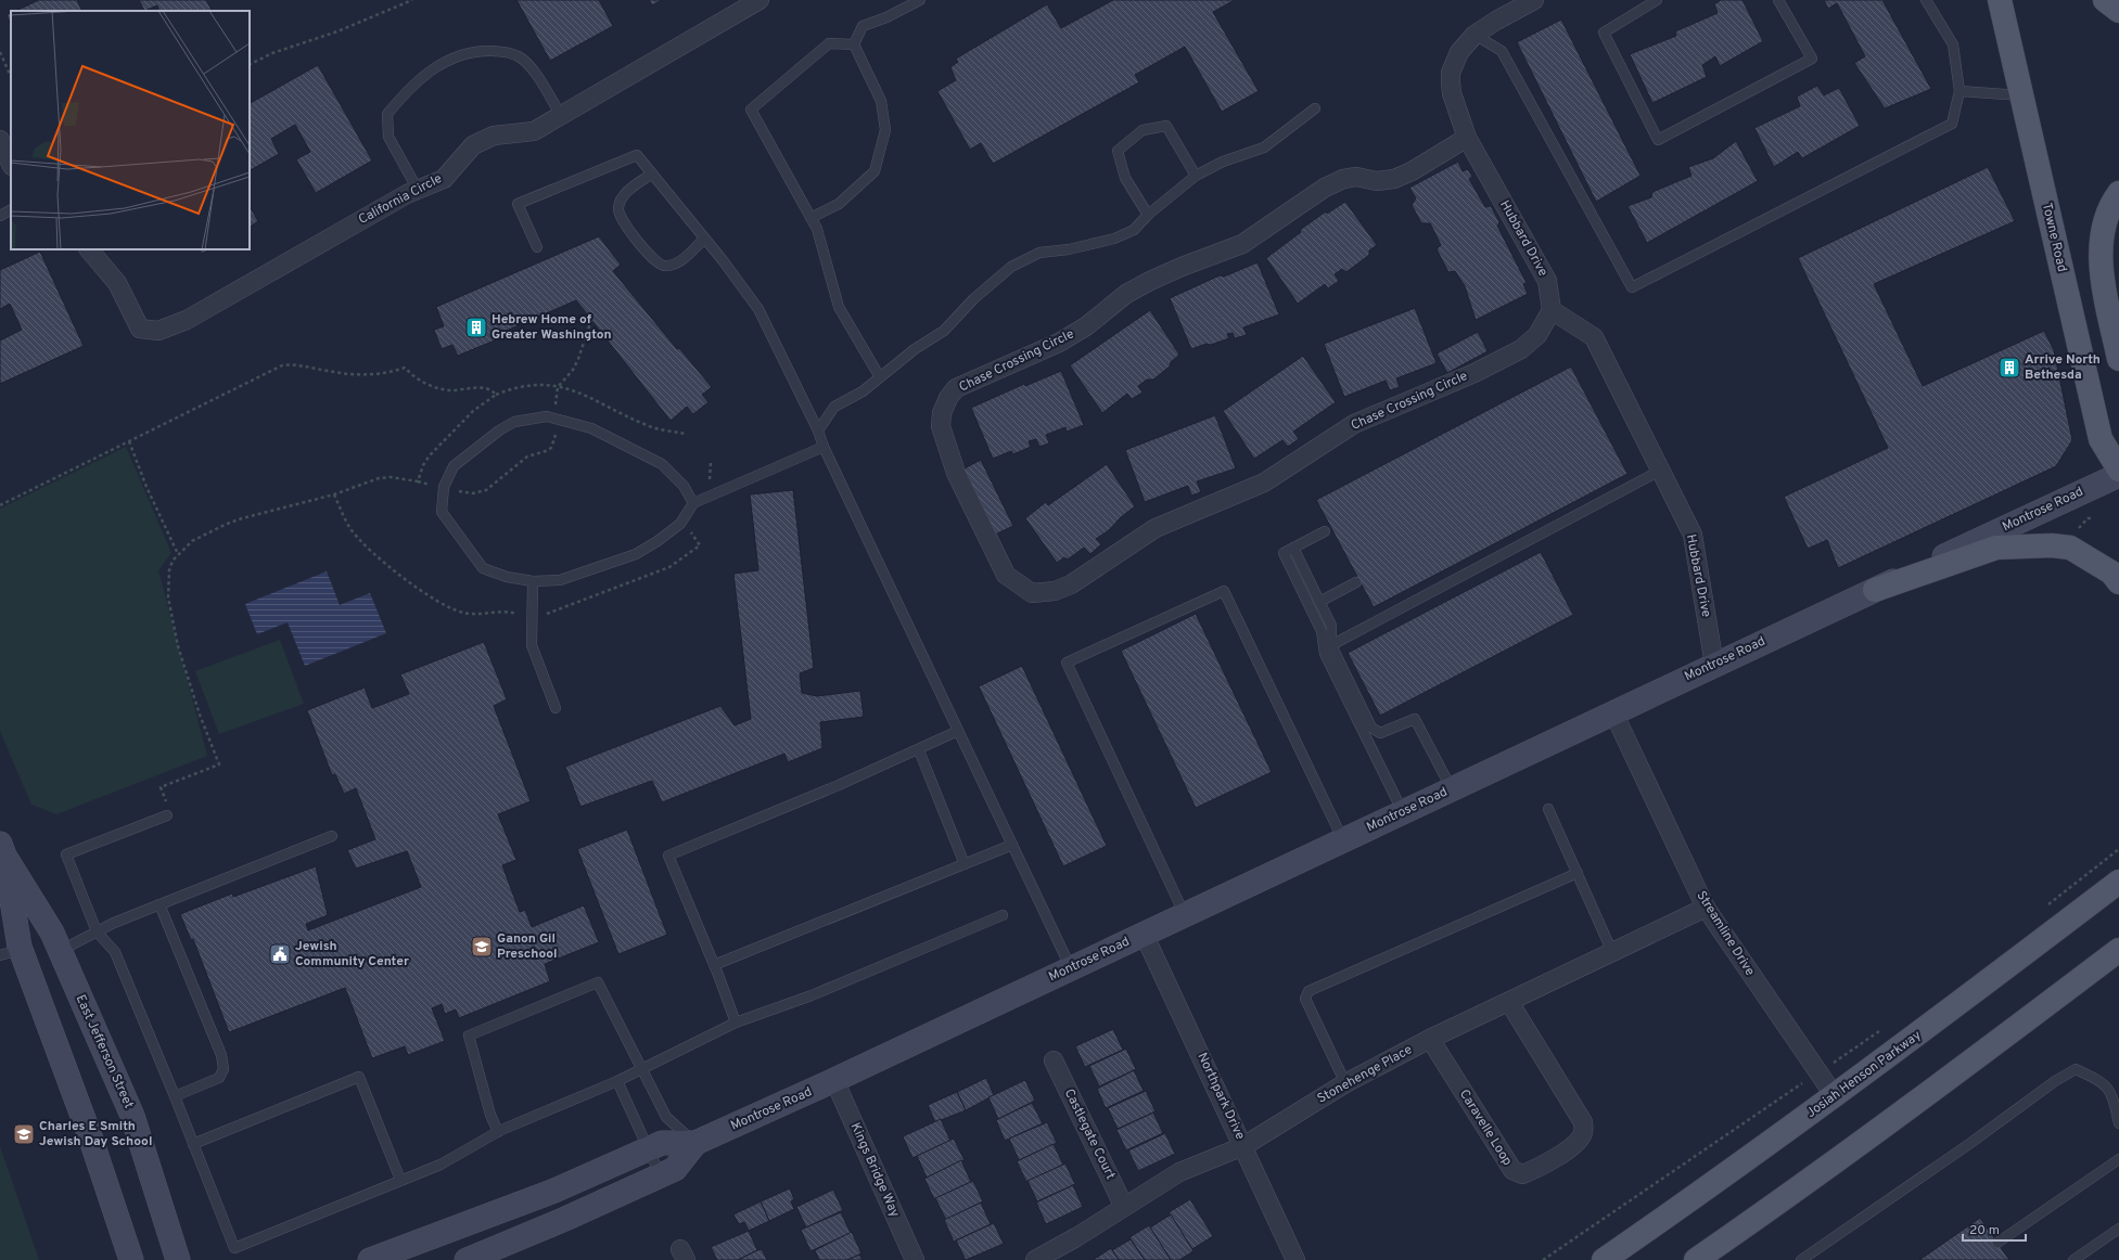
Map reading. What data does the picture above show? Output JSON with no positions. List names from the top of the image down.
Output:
{
  "streets": {
    "main road": ["Towne Road", "Josiah Henson Parkway"],
    "street": [
      "California Circle",
      "Hubbard Drive",
      "Chase Crossing Circle",
      "Montrose Road",
      "Streamline Drive",
      "East Jefferson Street",
      "Stonehenge Place",
      "Northpark Drive",
      "Caravelle Loop",
      "Castlegate Court",
      "Kings Bridge Way"
    ]
  },
  "crossings": [
    ["Hubbard Drive", "Chase Crossing Circle"],
    ["Hubbard Drive", "Montrose Road"],
    ["Montrose Road", "Streamline Drive"],
    ["Montrose Road", "Northpark Drive"],
    ["Montrose Road", "Kings Bridge Way"],
    ["Streamline Drive", "Stonehenge Place"],
    ["Streamline Drive", "Josiah Henson Parkway"],
    ["Stonehenge Place", "Northpark Drive"],
    ["Stonehenge Place", "Caravelle Loop"],
    ["Stonehenge Place", "Castlegate Court"]
  ],
  "places": {
    "building": ["Hebrew Home of Greater Washington", "Arrive North Bethesda"],
    "school or university": ["Ganon Gil Preschool", "Charles E Smith Jewish Day School"],
    "public building": ["Jewish Community Center"]
  },
  "scale_bar": "20 m"
}
